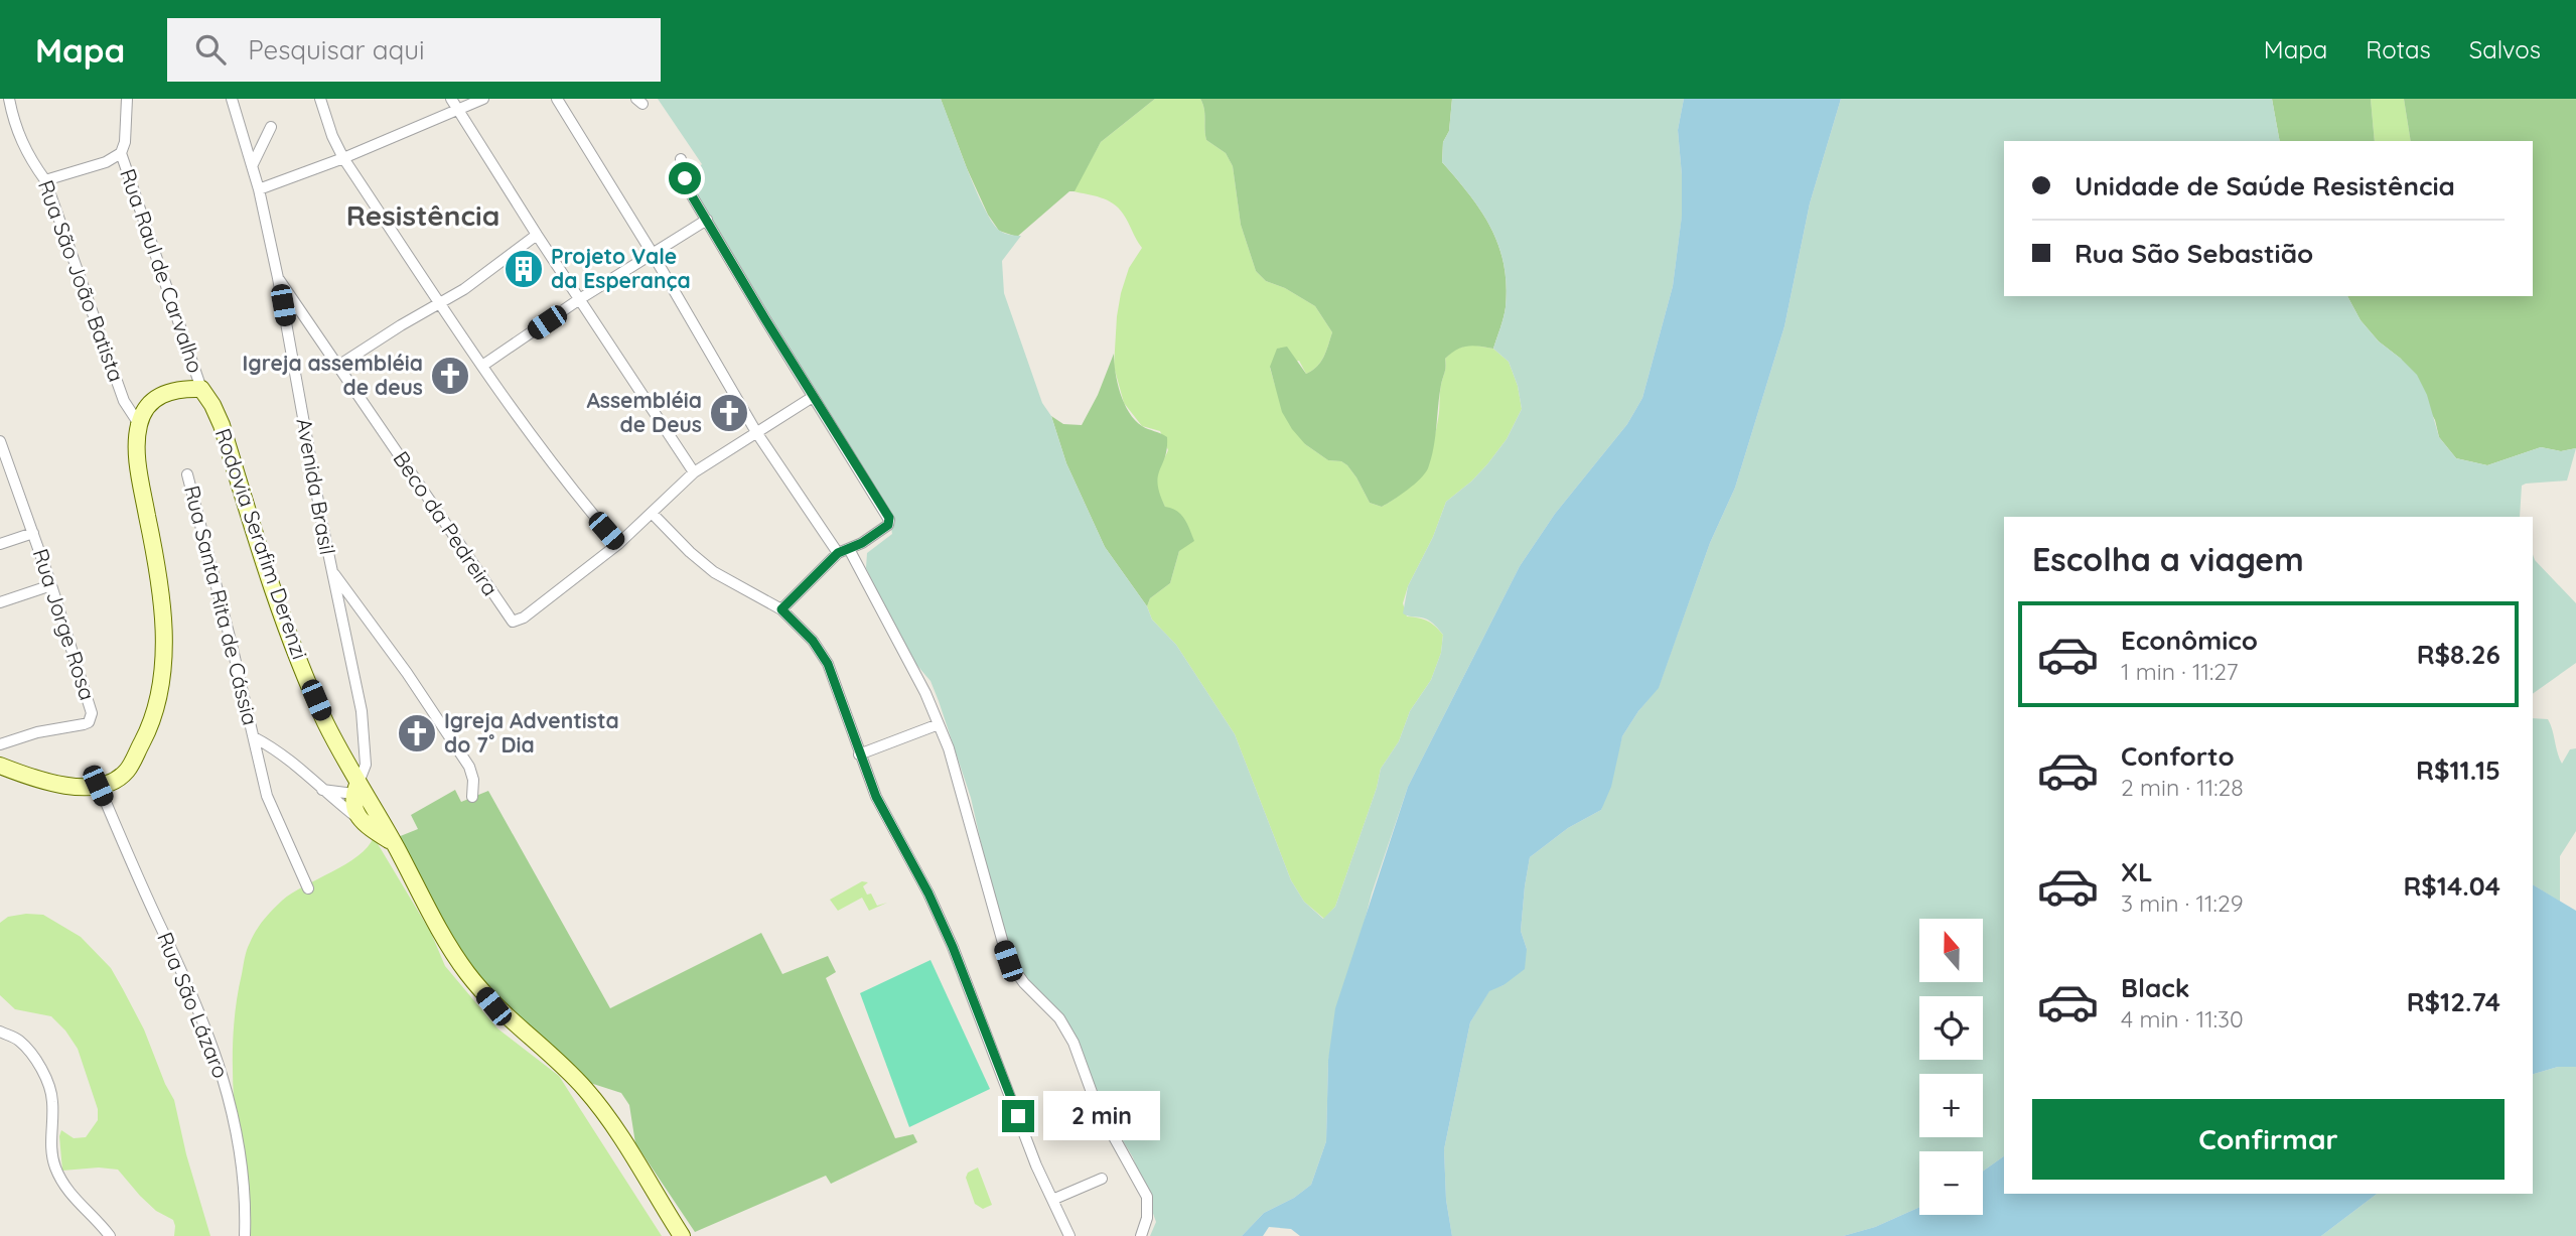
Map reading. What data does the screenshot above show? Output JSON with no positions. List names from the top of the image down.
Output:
{
  "streets": {
    "main road": ["Rodovia Serafim Derenzi"],
    "street": [
      "Rua Raul de Carvalho",
      "Rua São João Batista",
      "Avenida Brasil",
      "Beco da Pedreira",
      "Rua Santa Rita de Cássia",
      "Rua Jorge Rosa",
      "Rua São Lázaro"
    ]
  },
  "crossings": [
    ["Rua Raul de Carvalho", "Rodovia Serafim Derenzi"],
    ["Avenida Brasil", "Beco da Pedreira"],
    ["Avenida Brasil", "Rodovia Serafim Derenzi"]
  ],
  "districts": ["Resistência"],
  "places": {
    "building": ["Projeto Vale da Esperança"],
    "church": ["Igreja assembléia de deus", "Assembléia de Deus", "Igreja Adventista do 7˚ Dia"]
  },
  "north": "top",
  "page": {
    "header": "Mapa",
    "search": "Pesquisar aqui",
    "nav": ["Mapa", "Rotas", "Salvos"],
    "banner": ["Unidade de Saúde Resistência", "Rua São Sebastião"],
    "heading": "Escolha a viagem",
    "list": [
      {
        "name": "Econômico",
        "note": "1 min · 11:27",
        "value": "R$8.26"
      },
      {
        "name": "Conforto",
        "note": "2 min · 11:28",
        "value": "R$11.15"
      },
      {
        "name": "XL",
        "note": "3 min · 11:29",
        "value": "R$14.04"
      },
      {
        "name": "Black",
        "note": "4 min · 11:30",
        "value": "R$12.74"
      }
    ],
    "map_buttons": ["+", "−"],
    "buttons": "Confirmar",
    "bubble": "2 min"
  }
}
